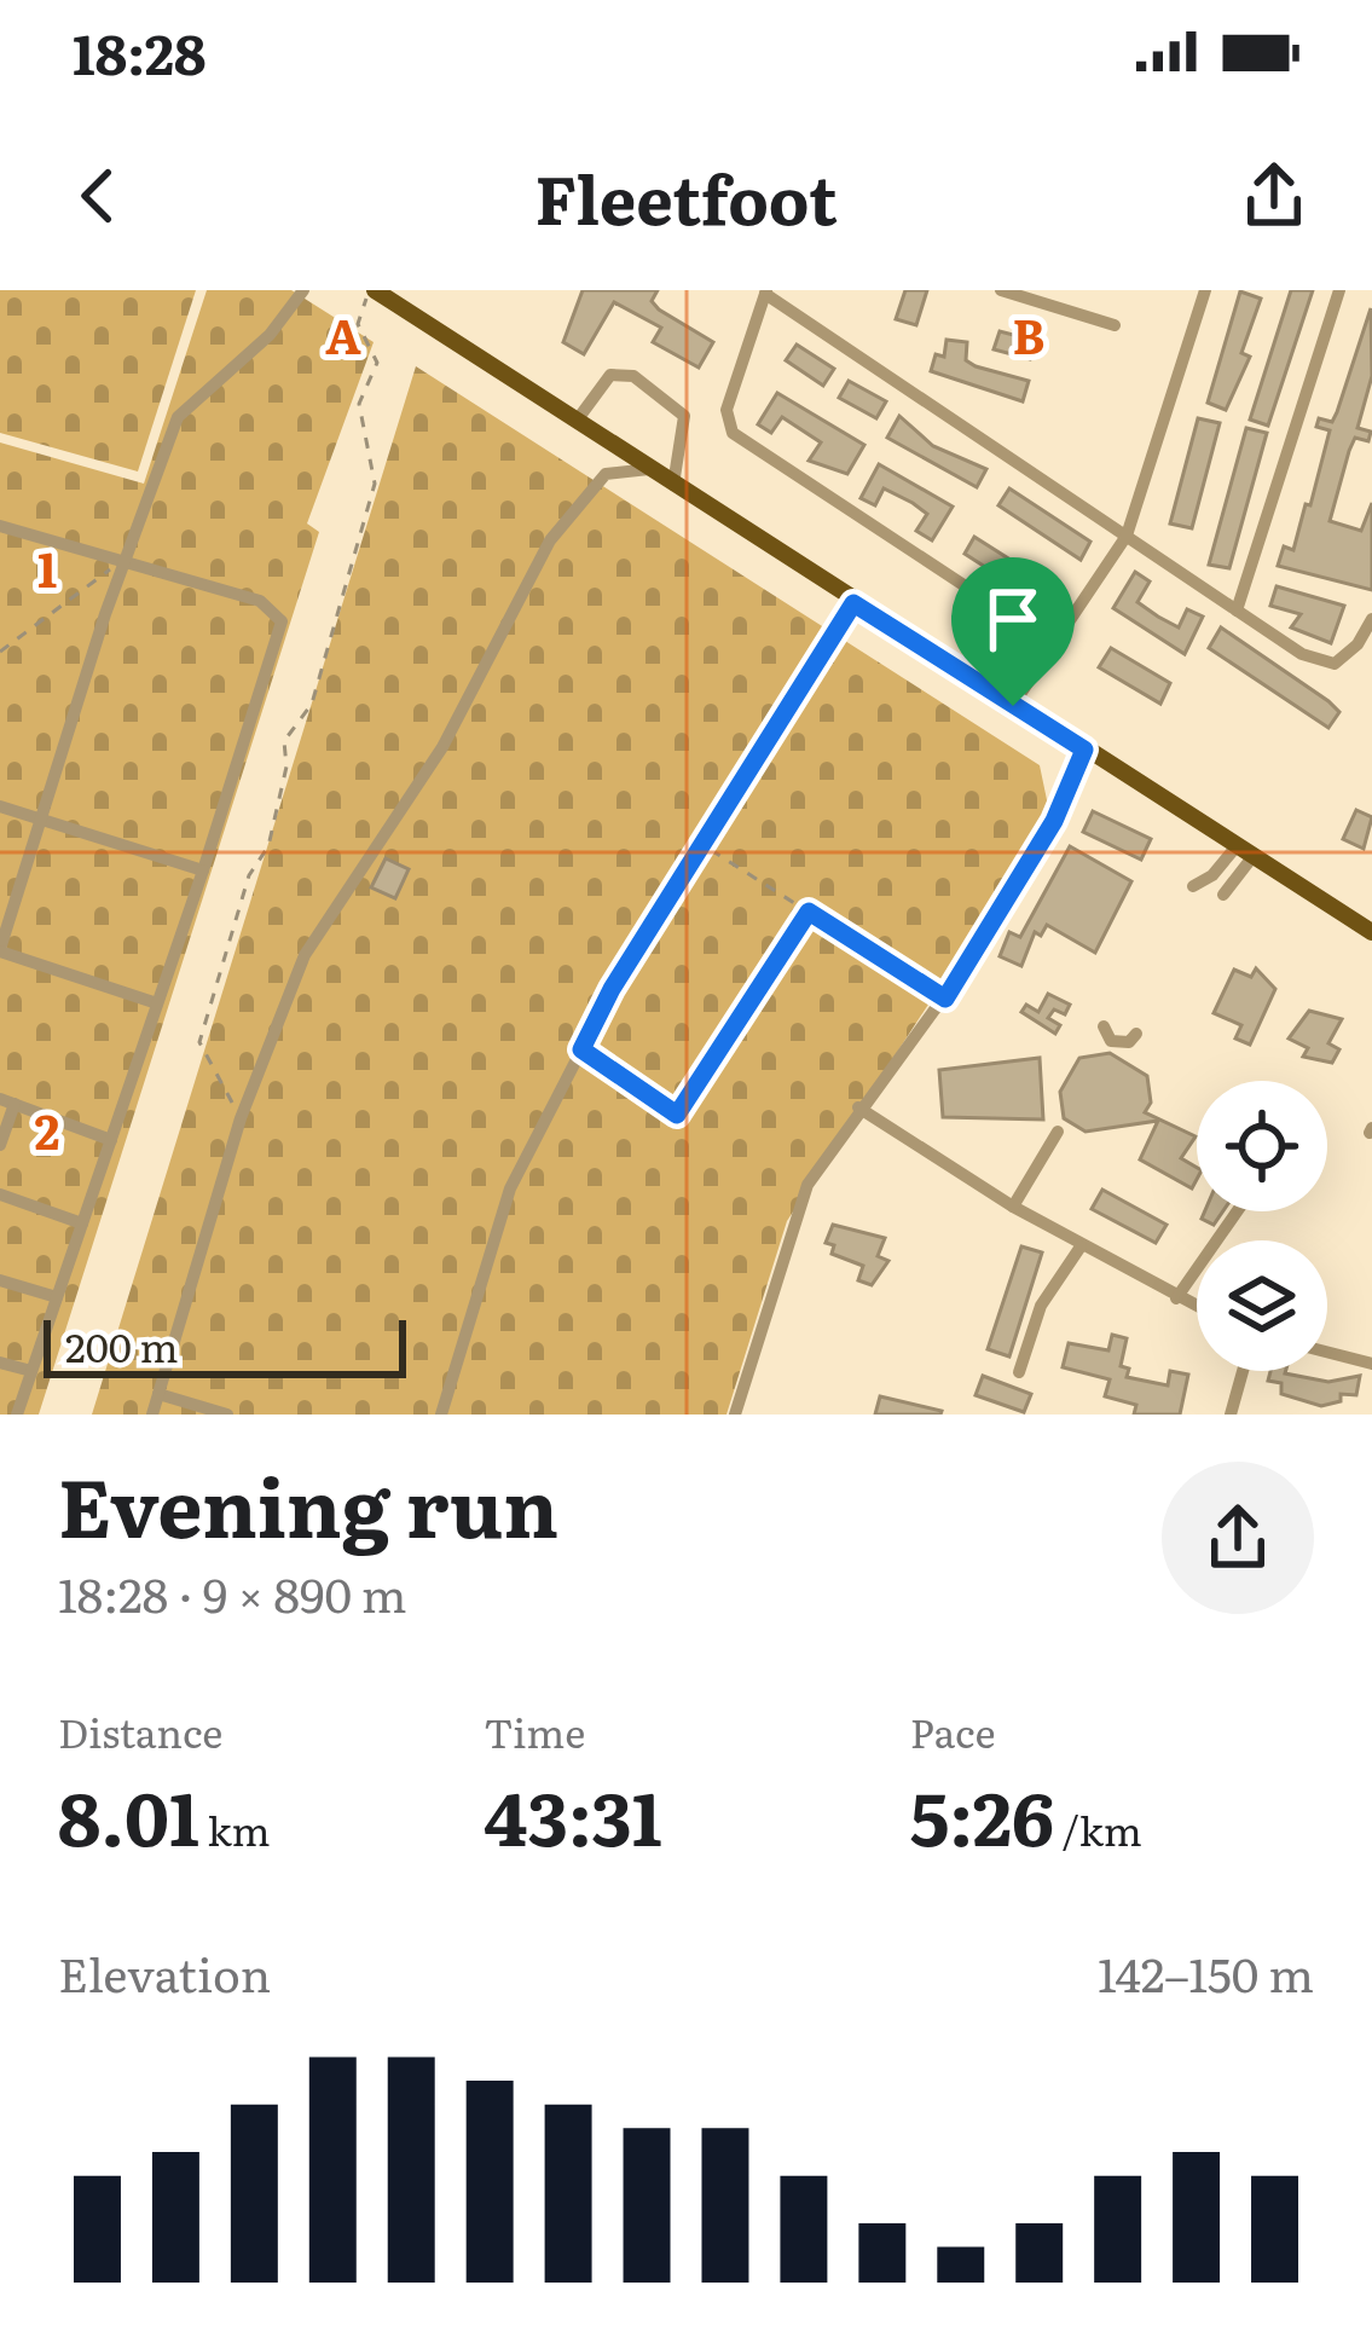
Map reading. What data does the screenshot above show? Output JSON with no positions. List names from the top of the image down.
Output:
{
  "scale_bar": "200 m",
  "page": {
    "status": "18:28",
    "header": "Fleetfoot",
    "scale": "200 m",
    "heading": ["Evening run", "18:28 · 9 × 890 m"],
    "stats": [
      ["Distance", "8.01 km"],
      ["Time", "43:31"],
      ["Pace", "5:26 /km"]
    ],
    "chart": ["Elevation", "142–150 m"]
  },
  "grid": {
    "columns": ["A", "B"],
    "rows": ["1", "2"]
  }
}
